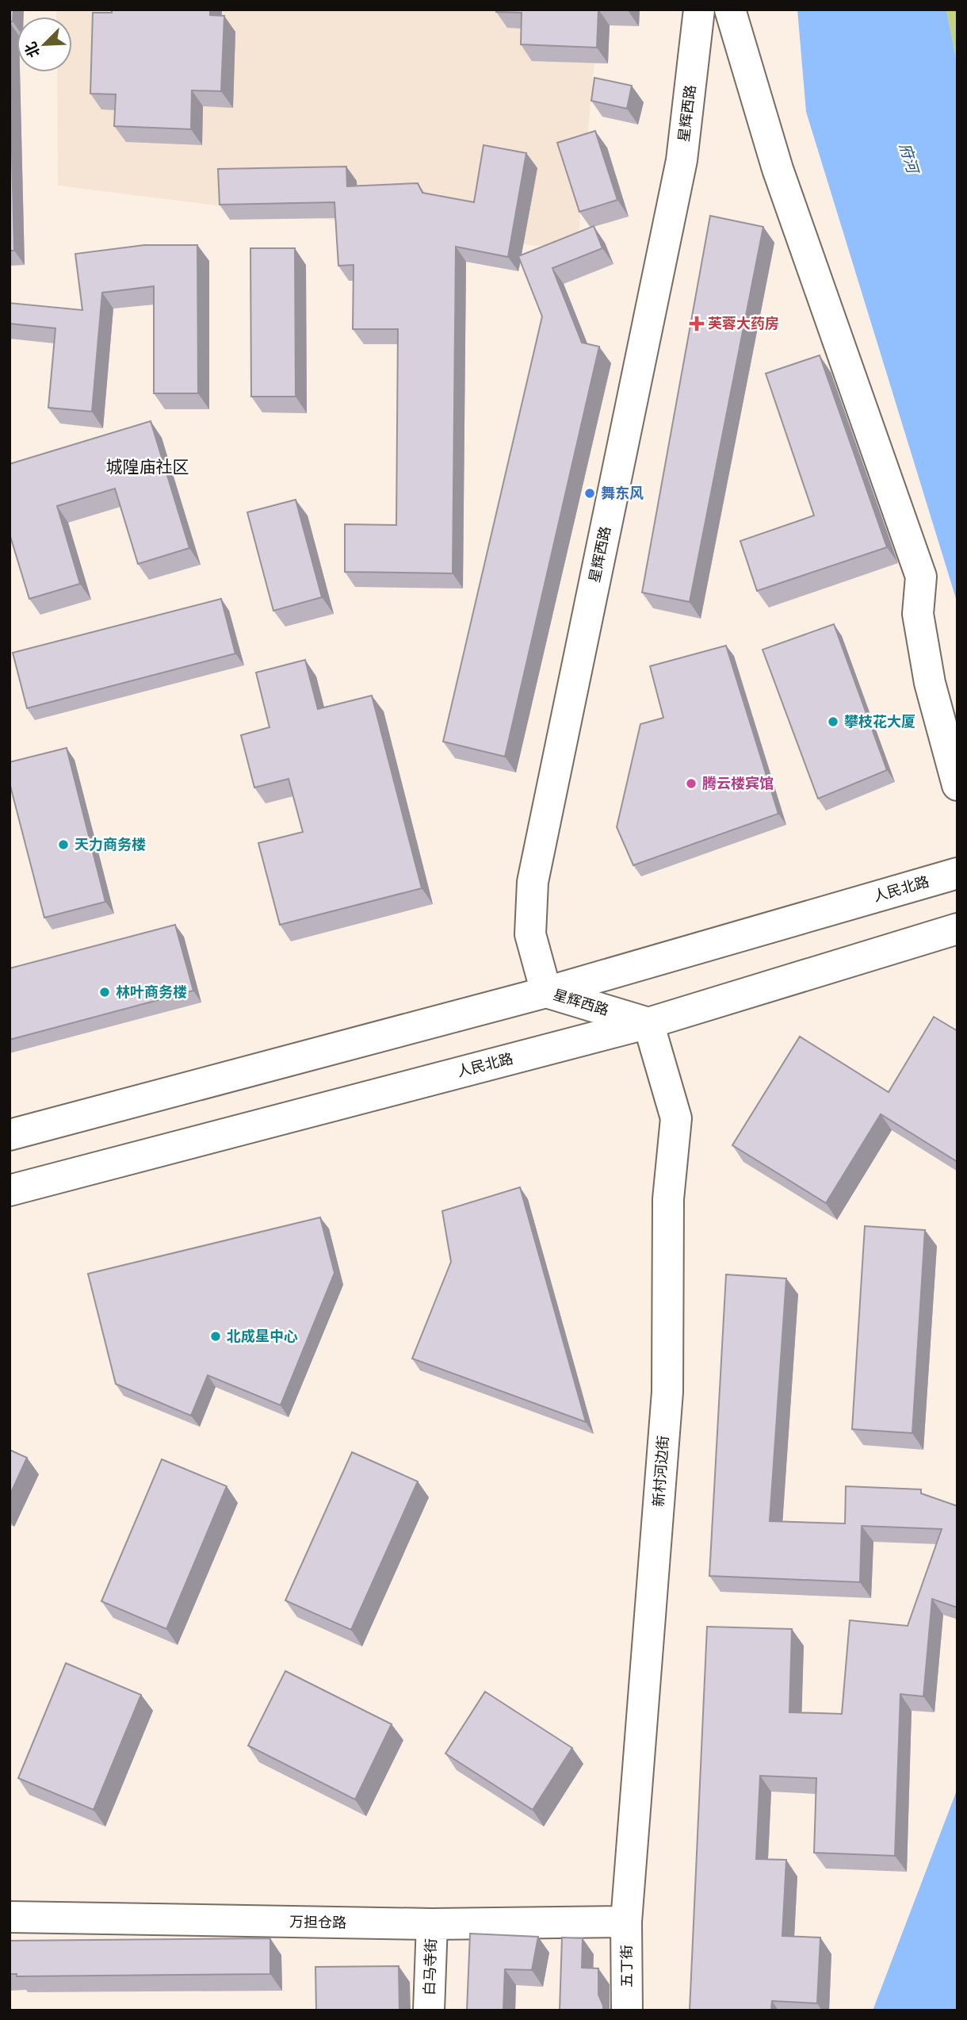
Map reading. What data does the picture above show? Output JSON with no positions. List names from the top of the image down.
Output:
{
  "streets": {
    "street": [
      "星辉西路",
      "人民北路",
      "新村河边街",
      "万担仓路",
      "五丁街",
      "白马寺街"
    ]
  },
  "crossings": [
    ["星辉西路", "人民北路"],
    ["星辉西路", "新村河边街"],
    ["人民北路", "新村河边街"],
    ["新村河边街", "万担仓路"],
    ["新村河边街", "五丁街"],
    ["万担仓路", "五丁街"],
    ["万担仓路", "白马寺街"]
  ],
  "districts": ["城隍庙社区"],
  "water": ["府河"],
  "places": {
    "health": ["芙蓉大药房"],
    "other": [
      "舞东风",
      "攀枝花大厦",
      "腾云楼宾馆",
      "天力商务楼",
      "林叶商务楼",
      "北成星中心"
    ]
  },
  "north": "bottom left"
}
